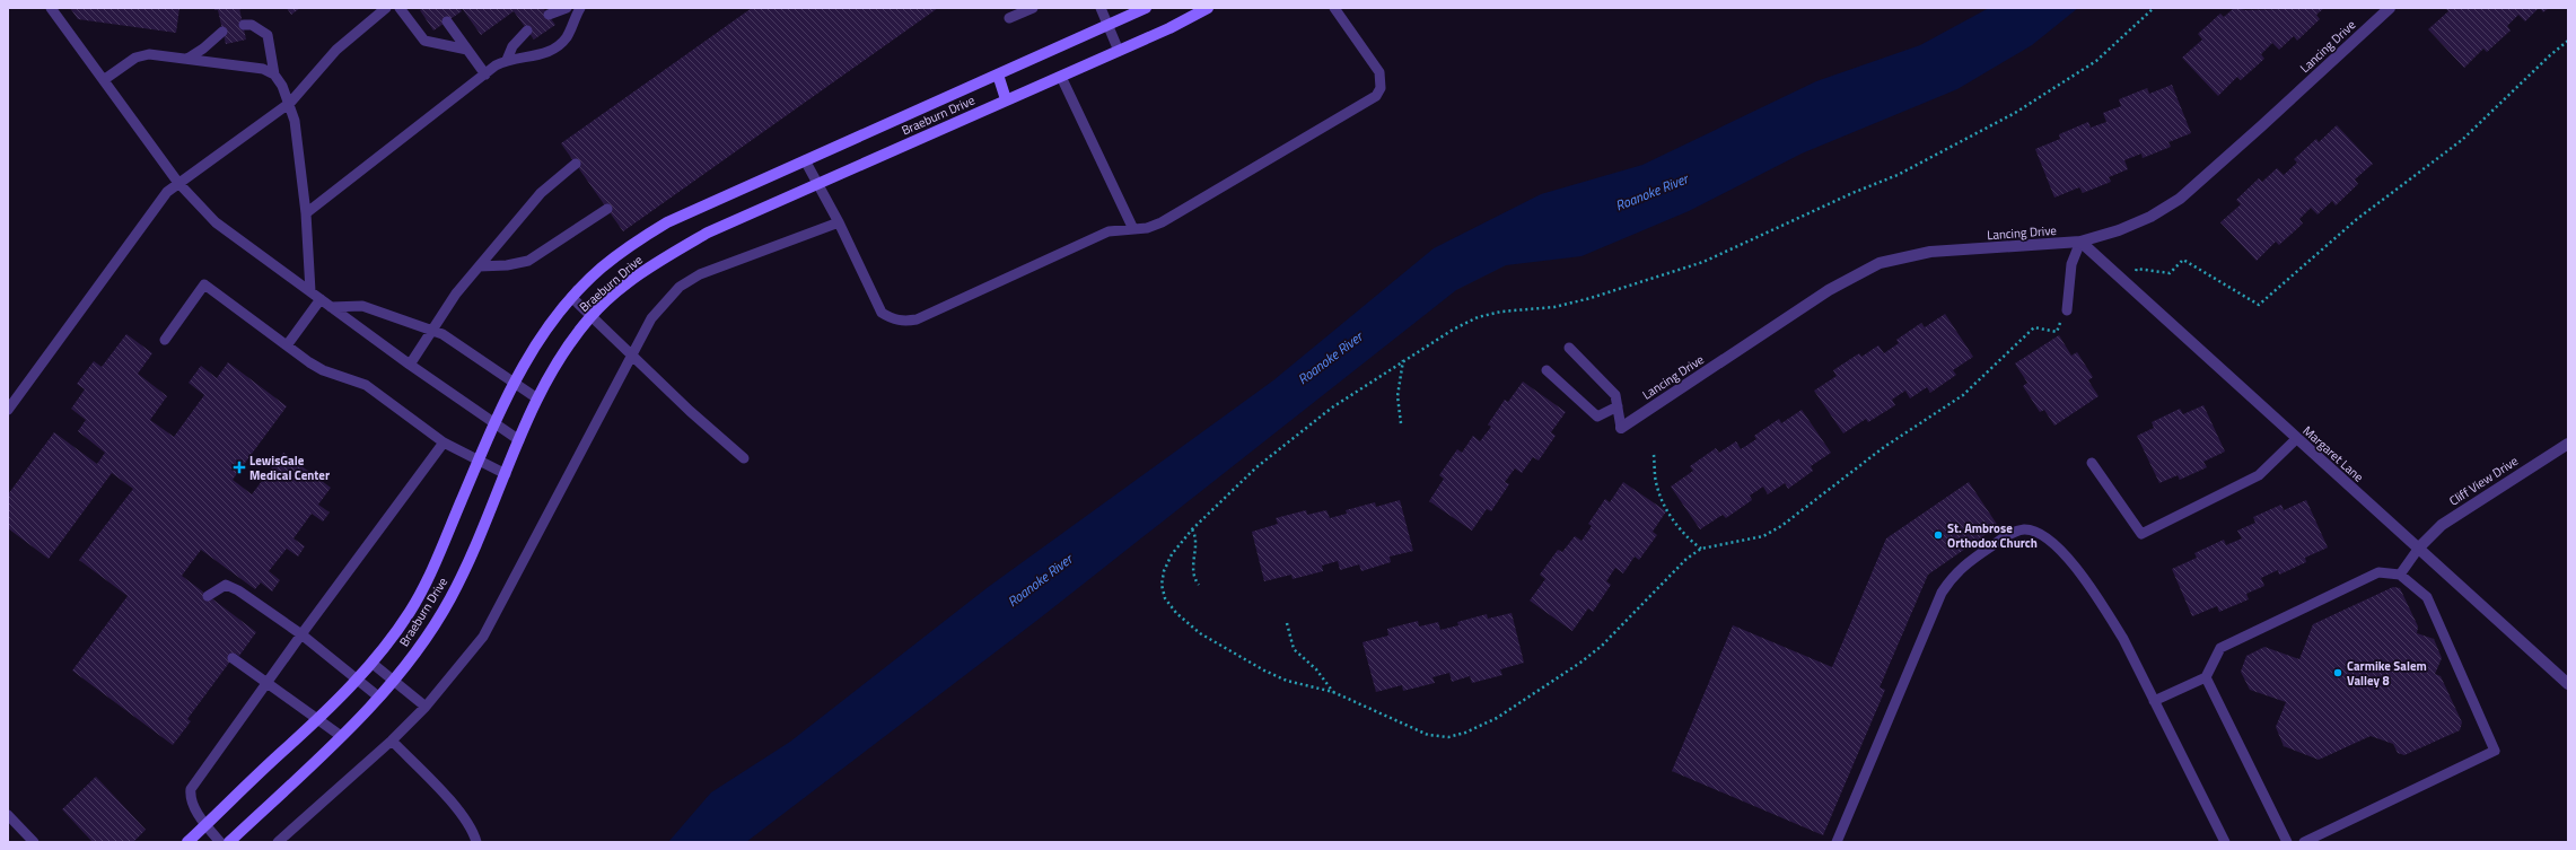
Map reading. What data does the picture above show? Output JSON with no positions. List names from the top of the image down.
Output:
{
  "streets": {
    "street": [
      "Lancing Drive",
      "Braeburn Drive",
      "Margaret Lane",
      "Cliff View Drive"
    ]
  },
  "crossings": [
    ["Lancing Drive", "Margaret Lane"],
    ["Margaret Lane", "Cliff View Drive"]
  ],
  "water": ["Roanoke River"],
  "places": {
    "health": ["LewisGale Medical Center"],
    "other": ["St. Ambrose Orthodox Church", "Carmike Salem Valley 8"]
  }
}
